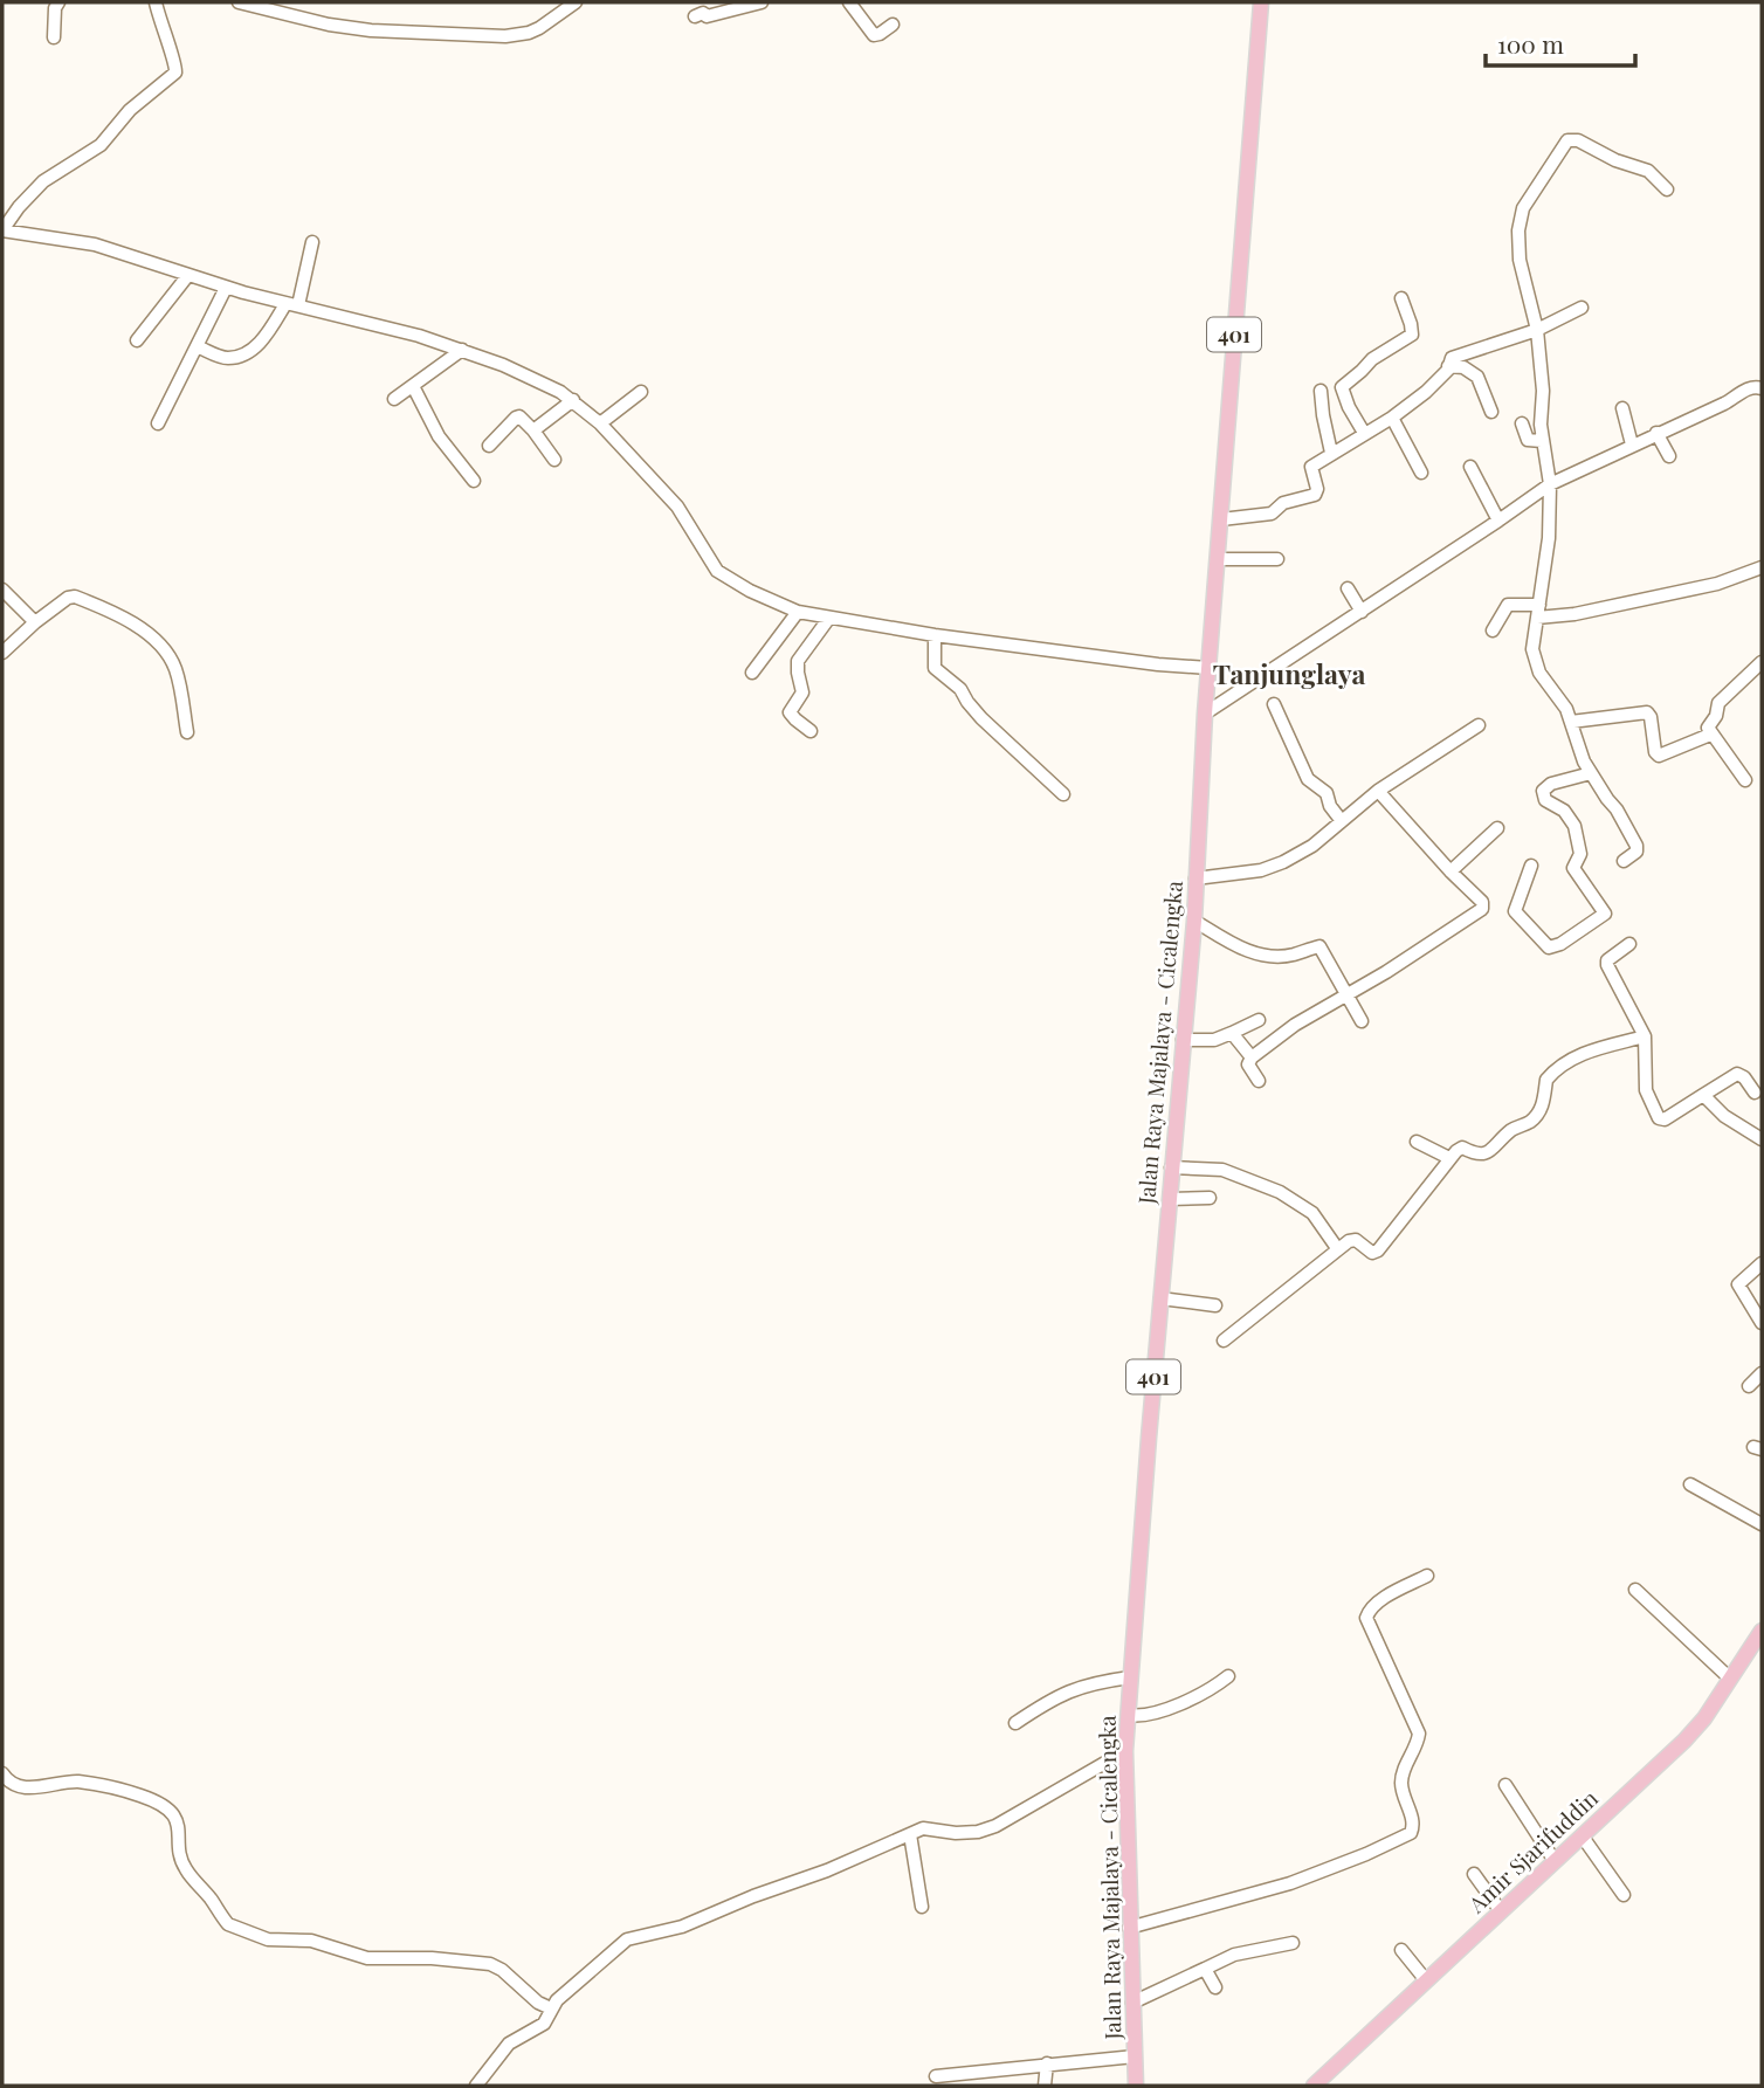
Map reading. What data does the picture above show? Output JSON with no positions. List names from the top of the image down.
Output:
{
  "streets": {
    "main road": ["401", "Jalan Raya Majalaya - Cicalengka", "Amir Sjarifuddin"]
  },
  "districts": ["Tanjunglaya"],
  "scale_bar": "100 m"
}
